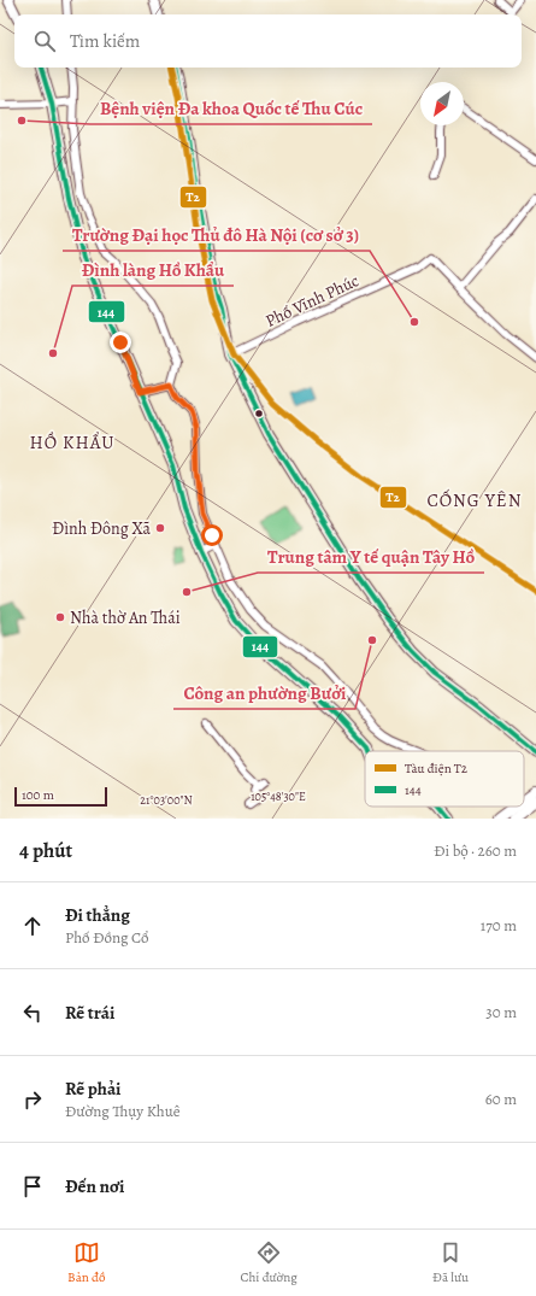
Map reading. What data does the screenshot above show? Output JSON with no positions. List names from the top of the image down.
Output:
{
  "streets": {
    "street": ["Phố Vĩnh Phúc"]
  },
  "districts": ["HỒ KHẨU", "CỐNG YÊN"],
  "places": [
    "Bệnh viện Đa khoa Quốc tế Thu Cúc",
    "Trường Đại học Thủ đô Hà Nội (cơ sở 3)",
    "Đình làng Hồ Khẩu",
    "Đình Đông Xã",
    "Trung tâm Y tế quận Tây Hồ",
    "Nhà thờ An Thái",
    "Công an phường Bưởi"
  ],
  "lines": ["metro line T2", "transit line 144"],
  "legend": ["Tàu điện T2", "144"],
  "scale_bar": "100 m",
  "north": "bottom left",
  "page": {
    "search": "Tìm kiếm",
    "scale": "100 m",
    "heading": ["4 phút", "Đi bộ · 260 m"],
    "list": [
      ["Đi thẳng", "Phố Đồng Cổ", "170 m"],
      ["Rẽ trái", "30 m"],
      ["Rẽ phải", "Đường Thụy Khuê", "60 m"],
      "Đến nơi"
    ],
    "nav": ["Bản đồ", "Chỉ đường", "Đã lưu"]
  },
  "coordinates": ["105°48'30\"E", "21°03'00\"N"]
}
